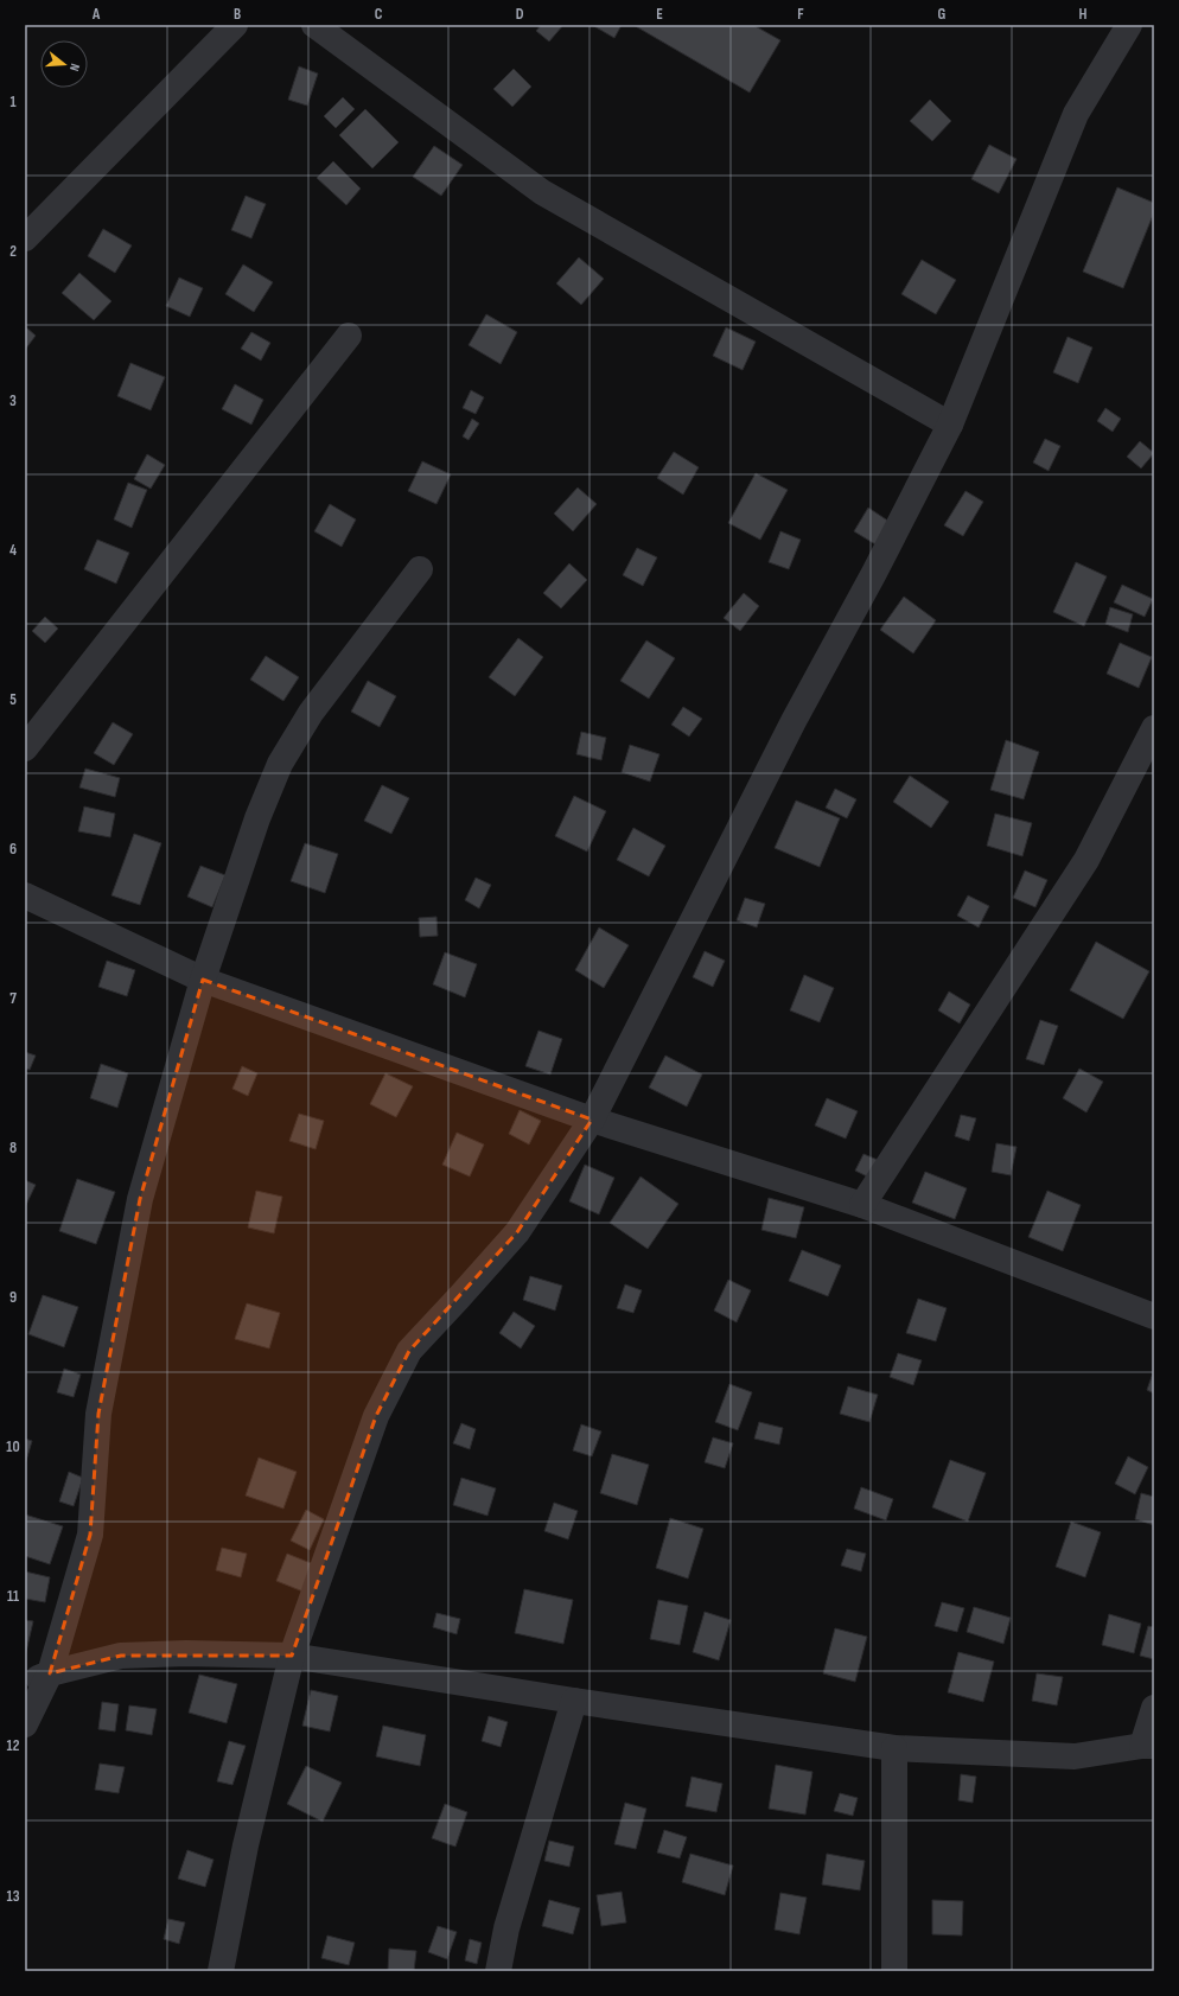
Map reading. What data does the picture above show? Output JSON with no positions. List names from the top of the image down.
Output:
{
  "north": "right",
  "grid": {
    "columns": [
      "A",
      "B",
      "C",
      "D",
      "E",
      "F",
      "G",
      "H"
    ],
    "rows": [
      "1",
      "2",
      "3",
      "4",
      "5",
      "6",
      "7",
      "8",
      "9",
      "10",
      "11",
      "12",
      "13"
    ]
  }
}
